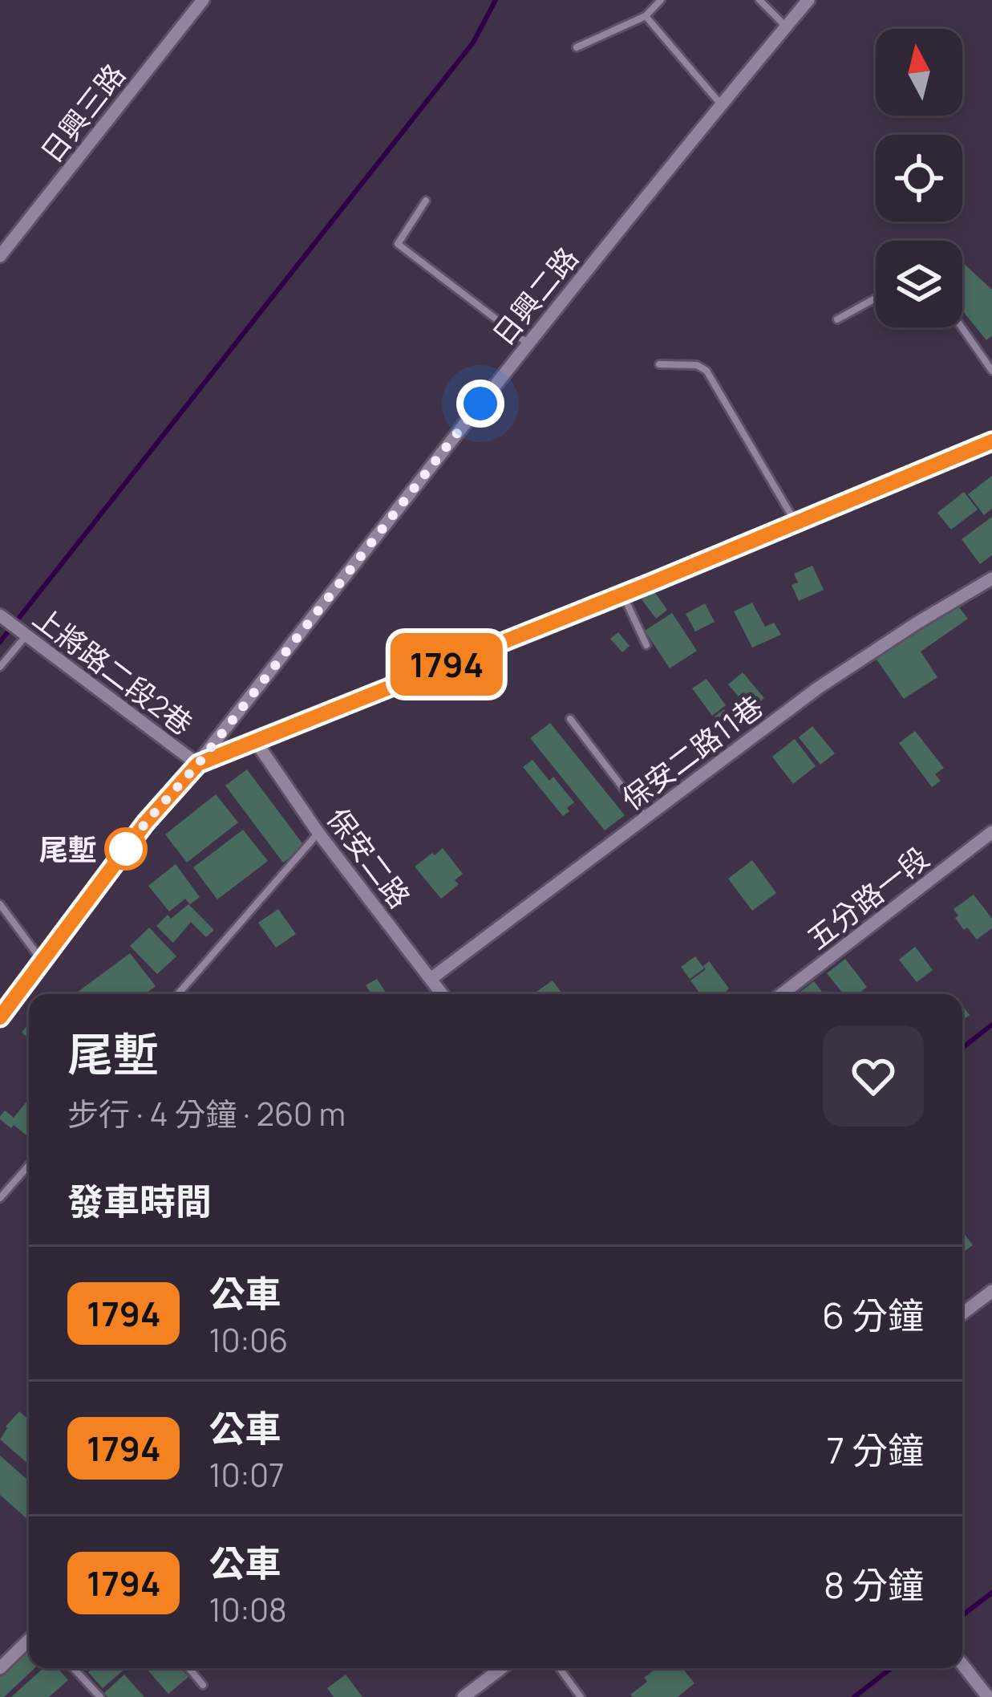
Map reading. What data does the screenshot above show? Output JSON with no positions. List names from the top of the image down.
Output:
{
  "streets": {
    "street": [
      "日興三路",
      "日興二路",
      "上將路二段2巷",
      "保安二路11巷",
      "保安二路",
      "五分路一段"
    ]
  },
  "crossings": [
    ["日興二路", "上將路二段2巷"],
    ["保安二路11巷", "保安二路"]
  ],
  "places": ["尾塹"],
  "lines": ["bus line 1794"],
  "north": "top",
  "page": {
    "on_map": "1794",
    "heading": [
      ["尾塹", "步行 · 4 分鐘 · 260 m"],
      "發車時間"
    ],
    "list": [
      {
        "mark": "1794",
        "name": "公車",
        "note": "10:06",
        "value": "6 分鐘"
      },
      {
        "mark": "1794",
        "name": "公車",
        "note": "10:07",
        "value": "7 分鐘"
      },
      {
        "mark": "1794",
        "name": "公車",
        "note": "10:08",
        "value": "8 分鐘"
      }
    ]
  }
}
